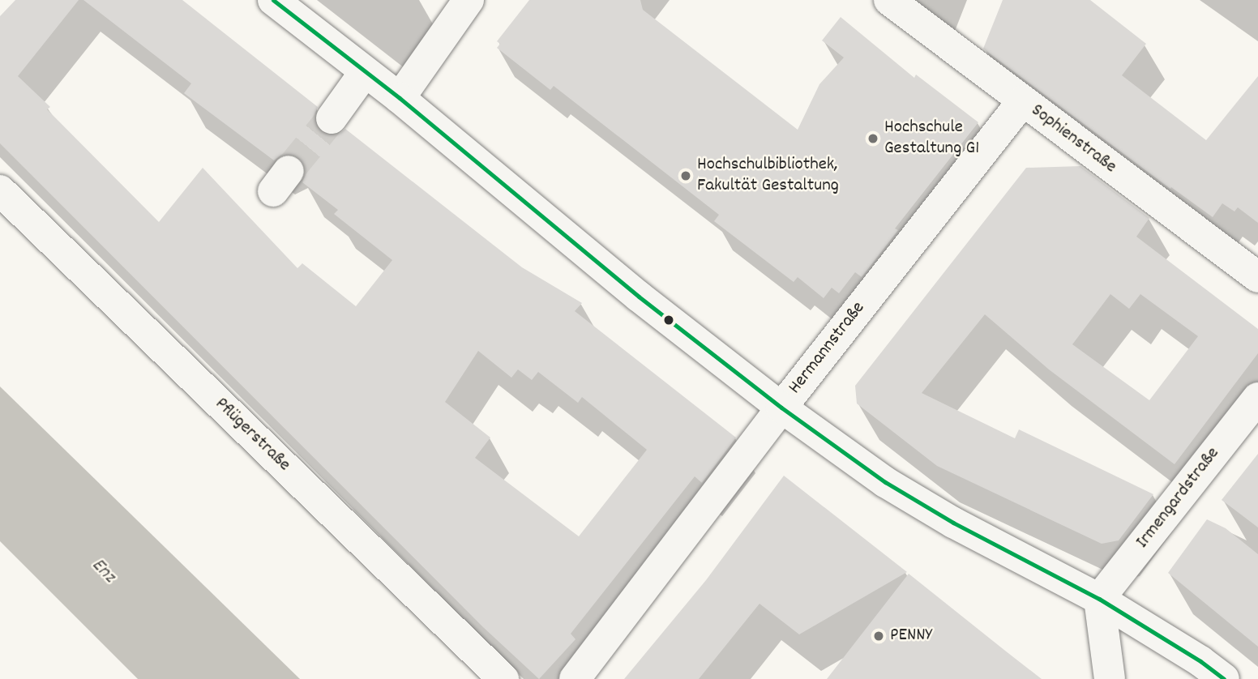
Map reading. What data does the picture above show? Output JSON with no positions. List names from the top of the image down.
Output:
{
  "streets": {
    "street": [
      "Sophienstraße",
      "Hermannstraße",
      "Pflügerstraße",
      "Irmengardstraße"
    ]
  },
  "crossings": [
    ["Sophienstraße", "Hermannstraße"]
  ],
  "water": ["Enz"],
  "places": ["Hochschule Gestaltung G1", "Hochschulbibliothek, Fakultät Gestaltung", "PENNY"]
}
